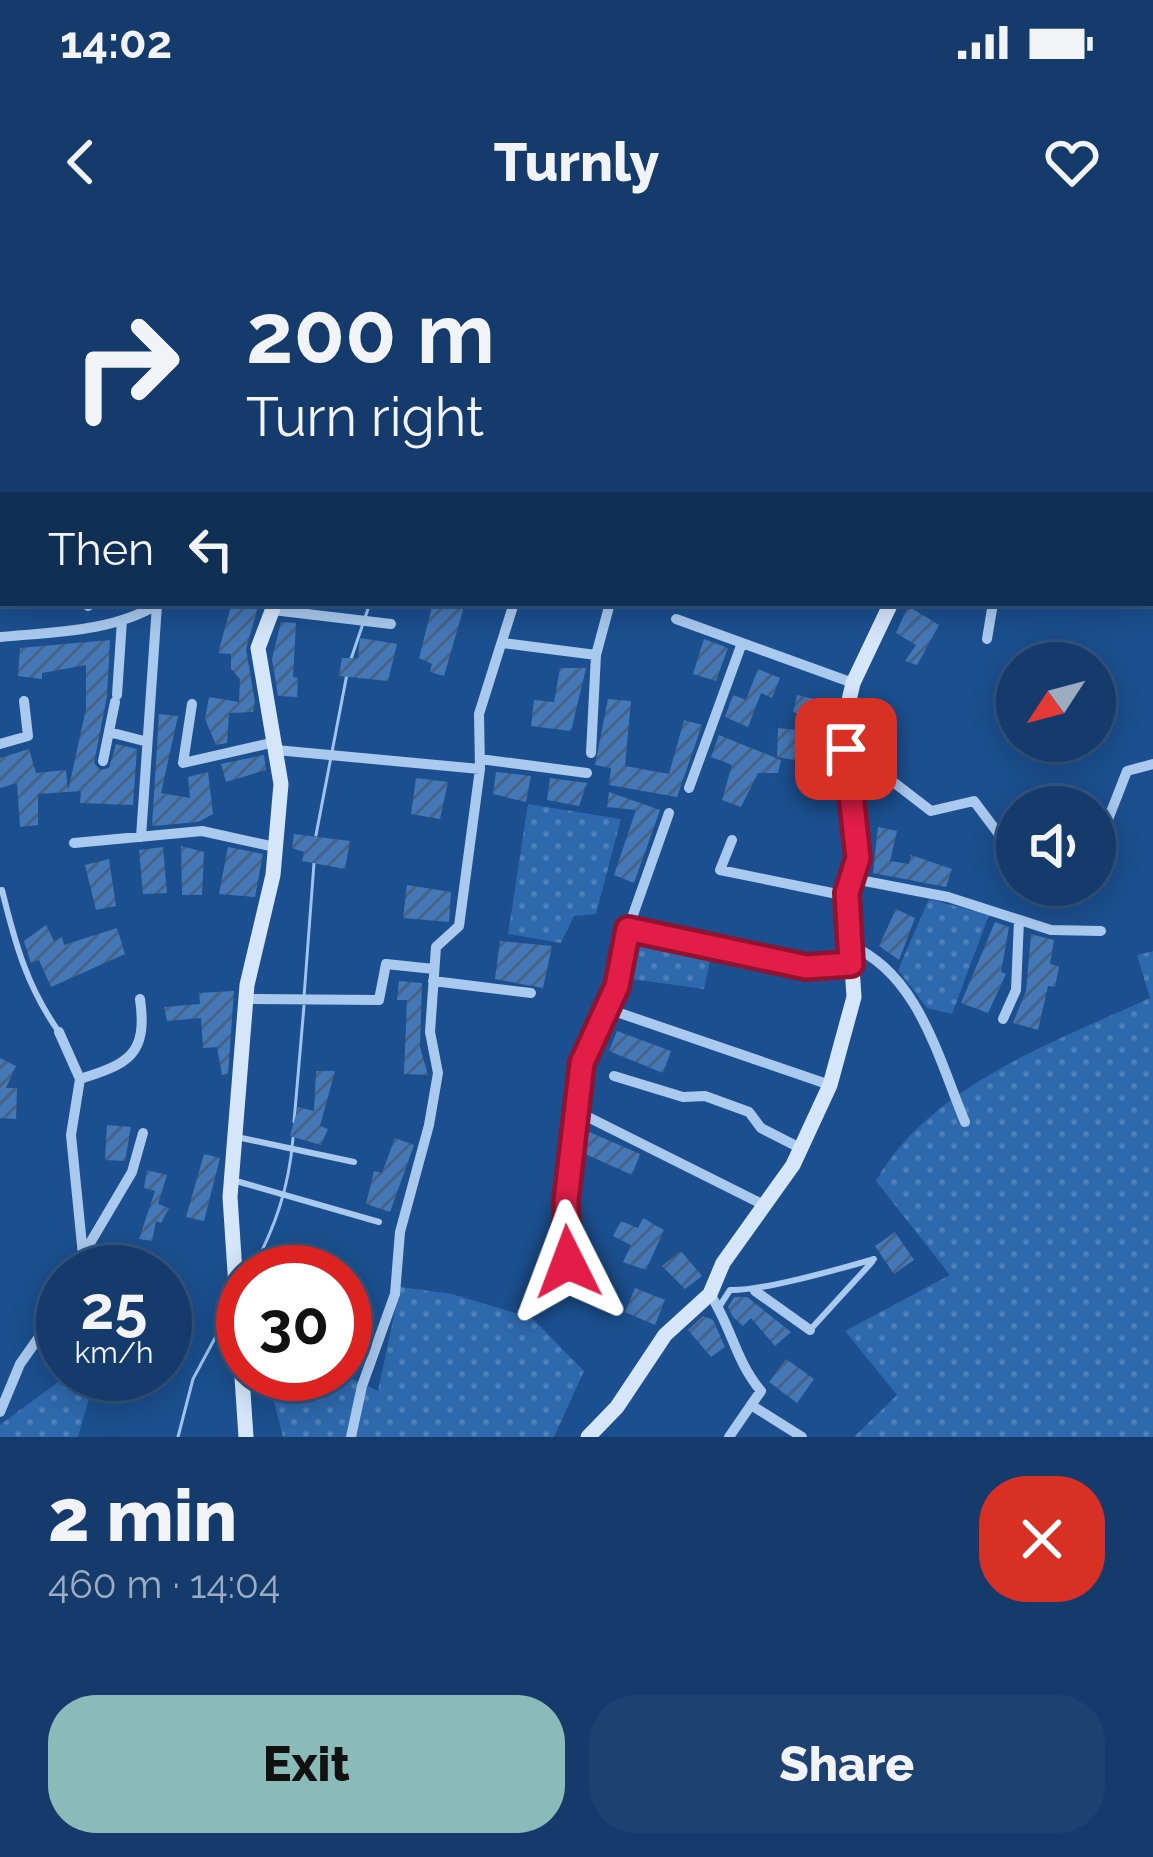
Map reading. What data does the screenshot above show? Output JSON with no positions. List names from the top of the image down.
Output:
{
  "north": "bottom left",
  "page": {
    "status": "14:02",
    "header": "Turnly",
    "turn": ["200 m", "Turn right"],
    "then": "Then",
    "speed": "25 km/h",
    "limit": "30",
    "heading": ["2 min", "460 m · 14:04"],
    "buttons": ["Exit", "Share"]
  }
}
